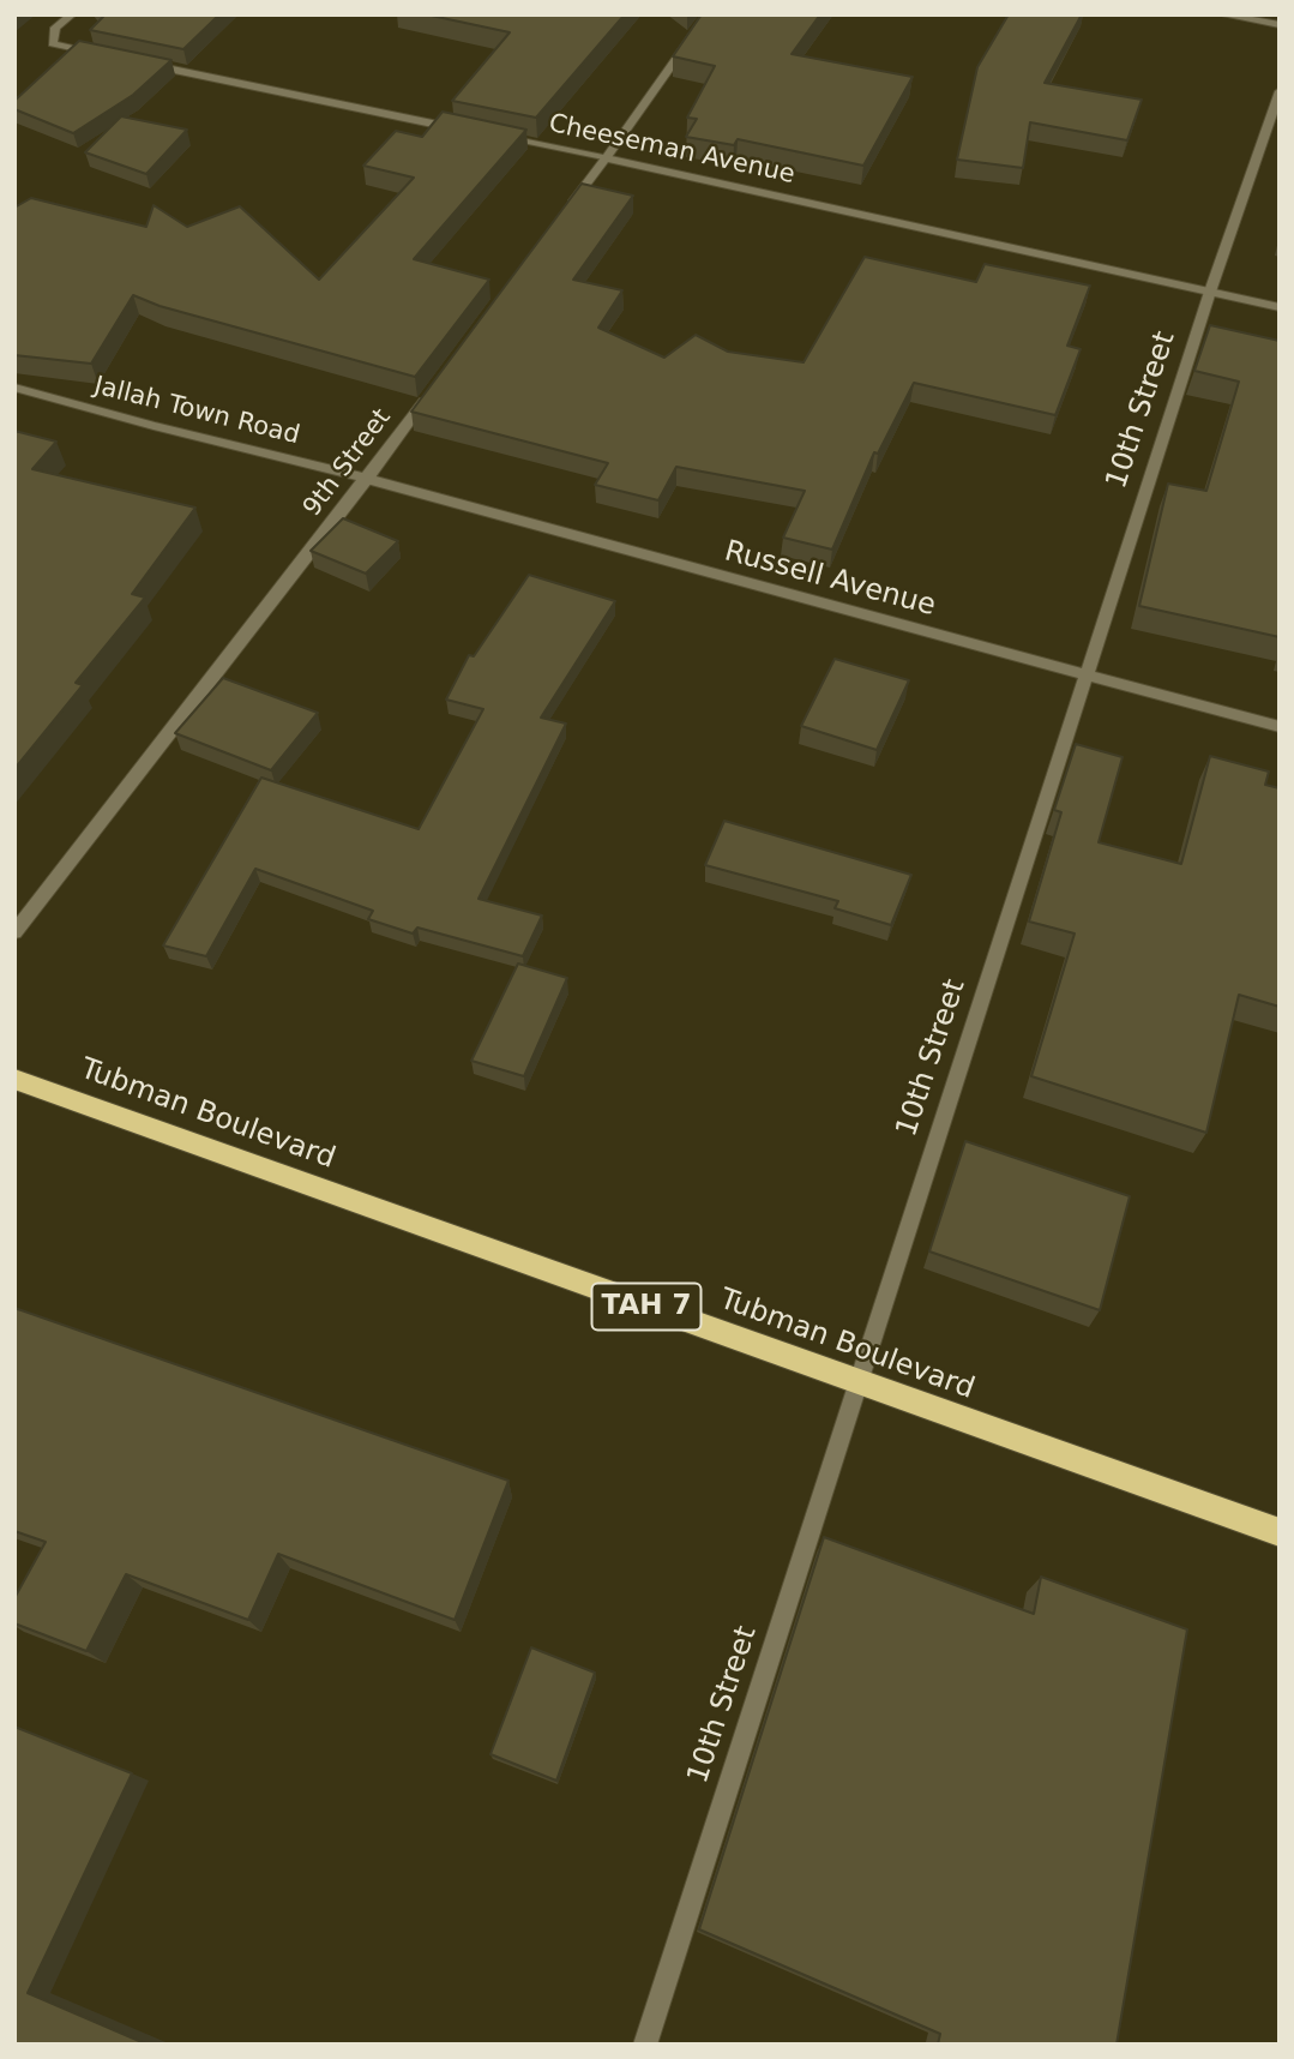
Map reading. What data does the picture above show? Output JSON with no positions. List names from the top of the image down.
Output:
{
  "streets": {
    "highway": ["Tubman Boulevard", "TAH 7"],
    "street": [
      "Cheeseman Avenue",
      "10th Street",
      "Jallah Town Road",
      "9th Street",
      "Russell Avenue"
    ]
  },
  "crossings": [
    ["Cheeseman Avenue", "10th Street"],
    ["10th Street", "Russell Avenue"],
    ["10th Street", "Tubman Boulevard"],
    ["Jallah Town Road", "9th Street"],
    ["Jallah Town Road", "Russell Avenue"],
    ["9th Street", "Russell Avenue"]
  ]
}
